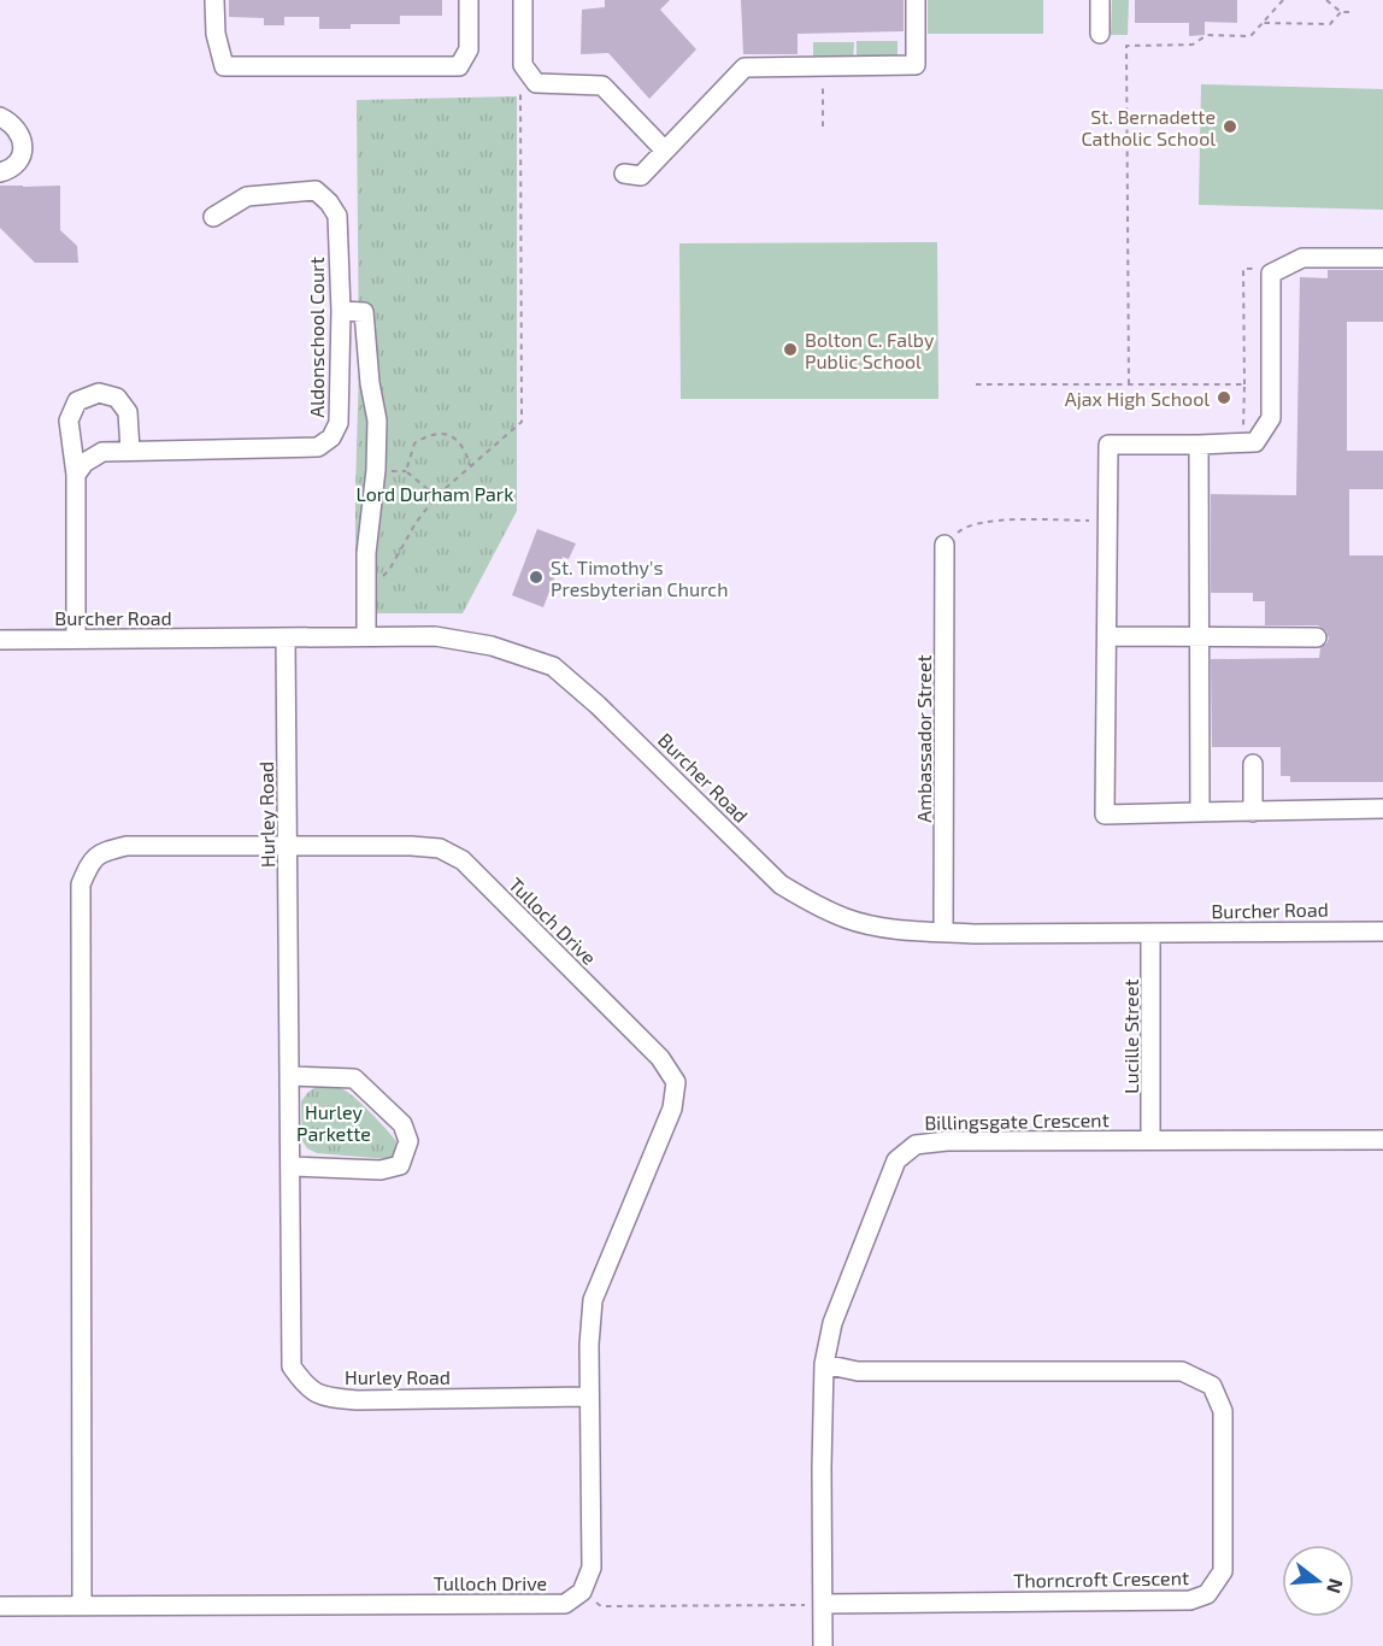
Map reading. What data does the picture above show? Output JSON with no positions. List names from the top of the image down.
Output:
{
  "streets": {
    "street": [
      "Aldonschool Court",
      "Burcher Road",
      "Ambassador Street",
      "Hurley Road",
      "Tulloch Drive",
      "Lucille Street",
      "Billingsgate Crescent",
      "Thorncroft Crescent"
    ]
  },
  "crossings": [
    ["Burcher Road", "Ambassador Street"],
    ["Burcher Road", "Hurley Road"],
    ["Burcher Road", "Lucille Street"],
    ["Hurley Road", "Tulloch Drive"],
    ["Lucille Street", "Billingsgate Crescent"],
    ["Billingsgate Crescent", "Thorncroft Crescent"]
  ],
  "parks": ["Lord Durham Park", "Hurley Parkette"],
  "places": [
    "St. Bernadette Catholic School",
    "Bolton C. Falby Public School",
    "Ajax High School",
    "St. Timothy's Presbyterian Church"
  ],
  "north": "right"
}
